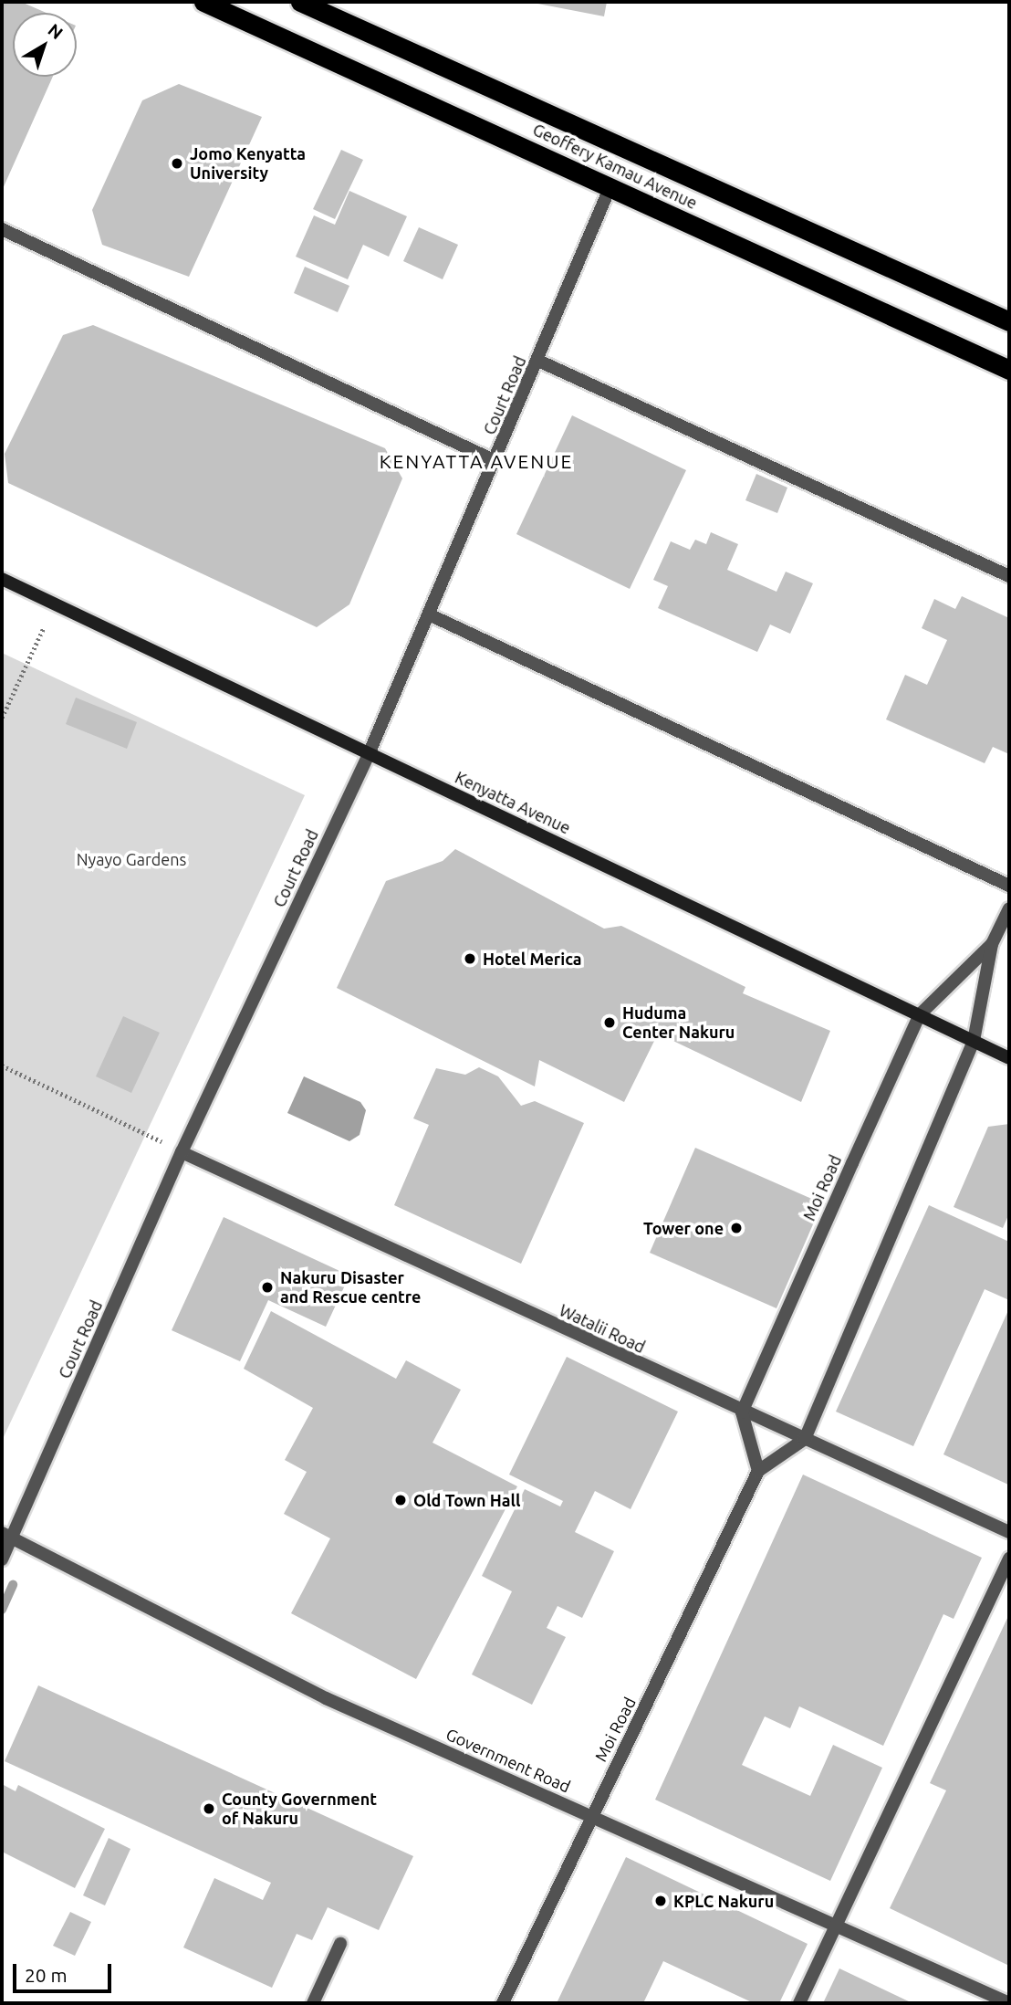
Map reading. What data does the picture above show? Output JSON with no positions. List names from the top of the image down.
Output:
{
  "streets": {
    "highway": ["Geoffery Kamau Avenue"],
    "street": [
      "Court Road",
      "Kenyatta Avenue",
      "Moi Road",
      "Watalii Road",
      "Government Road"
    ]
  },
  "crossings": [
    ["Geoffery Kamau Avenue", "Court Road"],
    ["Court Road", "Kenyatta Avenue"],
    ["Court Road", "Watalii Road"],
    ["Court Road", "Government Road"],
    ["Kenyatta Avenue", "Moi Road"],
    ["Moi Road", "Watalii Road"],
    ["Moi Road", "Government Road"]
  ],
  "districts": ["KENYATTA AVENUE"],
  "parks": ["Nyayo Gardens"],
  "places": [
    "Jomo Kenyatta University",
    "Hotel Merica",
    "Huduma Center Nakuru",
    "Tower one",
    "Nakuru Disaster and Rescue centre",
    "Old Town Hall",
    "County Government of Nakuru",
    "KPLC Nakuru"
  ],
  "scale_bar": "20 m",
  "north": "top right"
}
